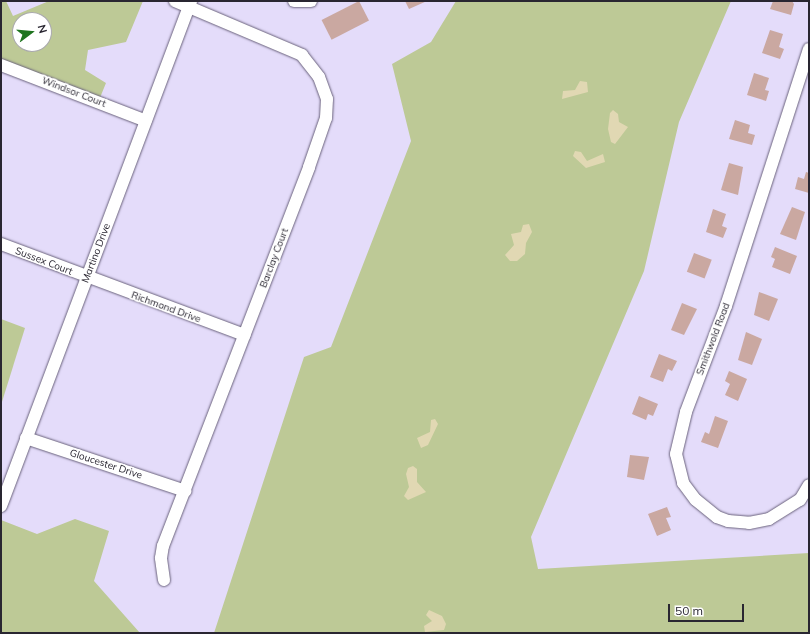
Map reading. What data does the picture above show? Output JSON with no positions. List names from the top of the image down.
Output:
{
  "streets": {
    "street": [
      "Windsor Court",
      "Martino Drive",
      "Barclay Court",
      "Sussex Court",
      "Richmond Drive",
      "Smithwold Road",
      "Gloucester Drive"
    ]
  },
  "crossings": [
    ["Windsor Court", "Martino Drive"],
    ["Martino Drive", "Barclay Court"],
    ["Martino Drive", "Sussex Court"],
    ["Martino Drive", "Richmond Drive"],
    ["Martino Drive", "Gloucester Drive"],
    ["Barclay Court", "Richmond Drive"],
    ["Barclay Court", "Gloucester Drive"],
    ["Sussex Court", "Richmond Drive"]
  ],
  "scale_bar": "50 m",
  "north": "right"
}
